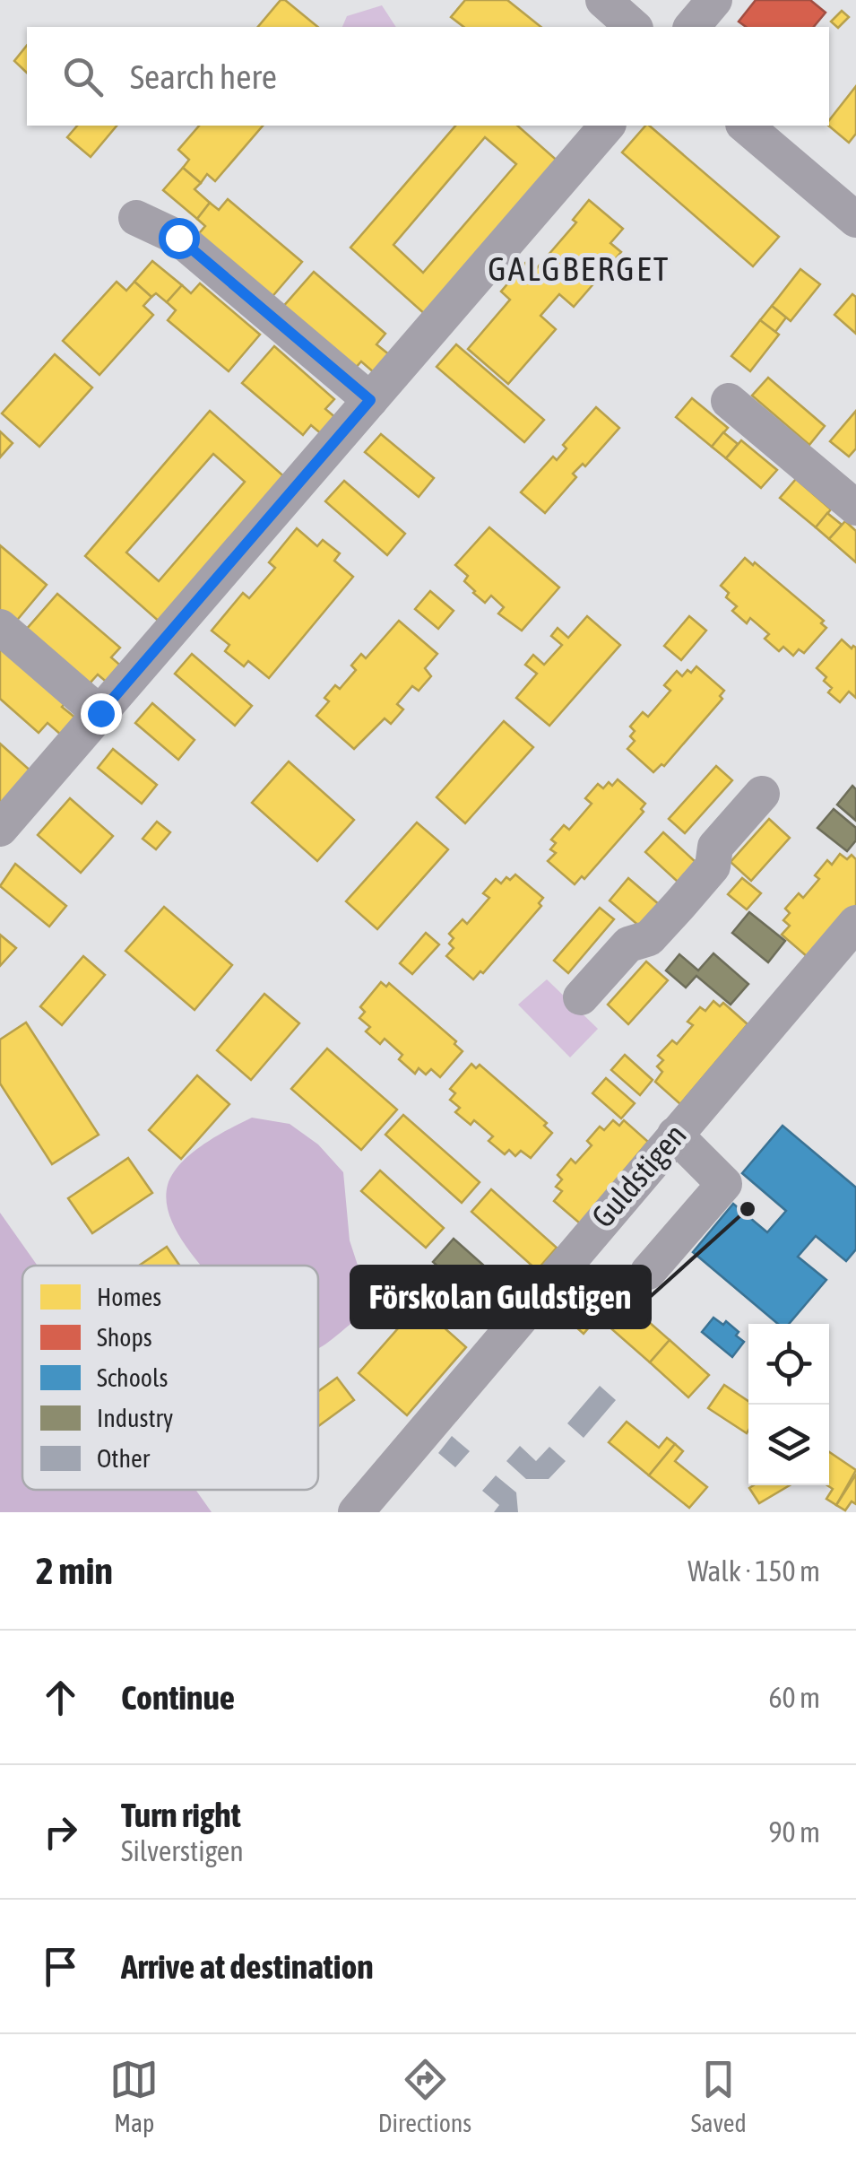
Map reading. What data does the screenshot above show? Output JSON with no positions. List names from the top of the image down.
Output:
{
  "streets": {
    "street": ["Guldstigen"]
  },
  "districts": ["GALGBERGET"],
  "places": ["Förskolan Guldstigen"],
  "legend": [
    "Homes",
    "Shops",
    "Schools",
    "Industry",
    "Other"
  ],
  "page": {
    "search": "Search here",
    "heading": ["2 min", "Walk · 150 m"],
    "list": [
      ["Continue", "60 m"],
      ["Turn right", "Silverstigen", "90 m"],
      "Arrive at destination"
    ],
    "nav": ["Map", "Directions", "Saved"]
  }
}
